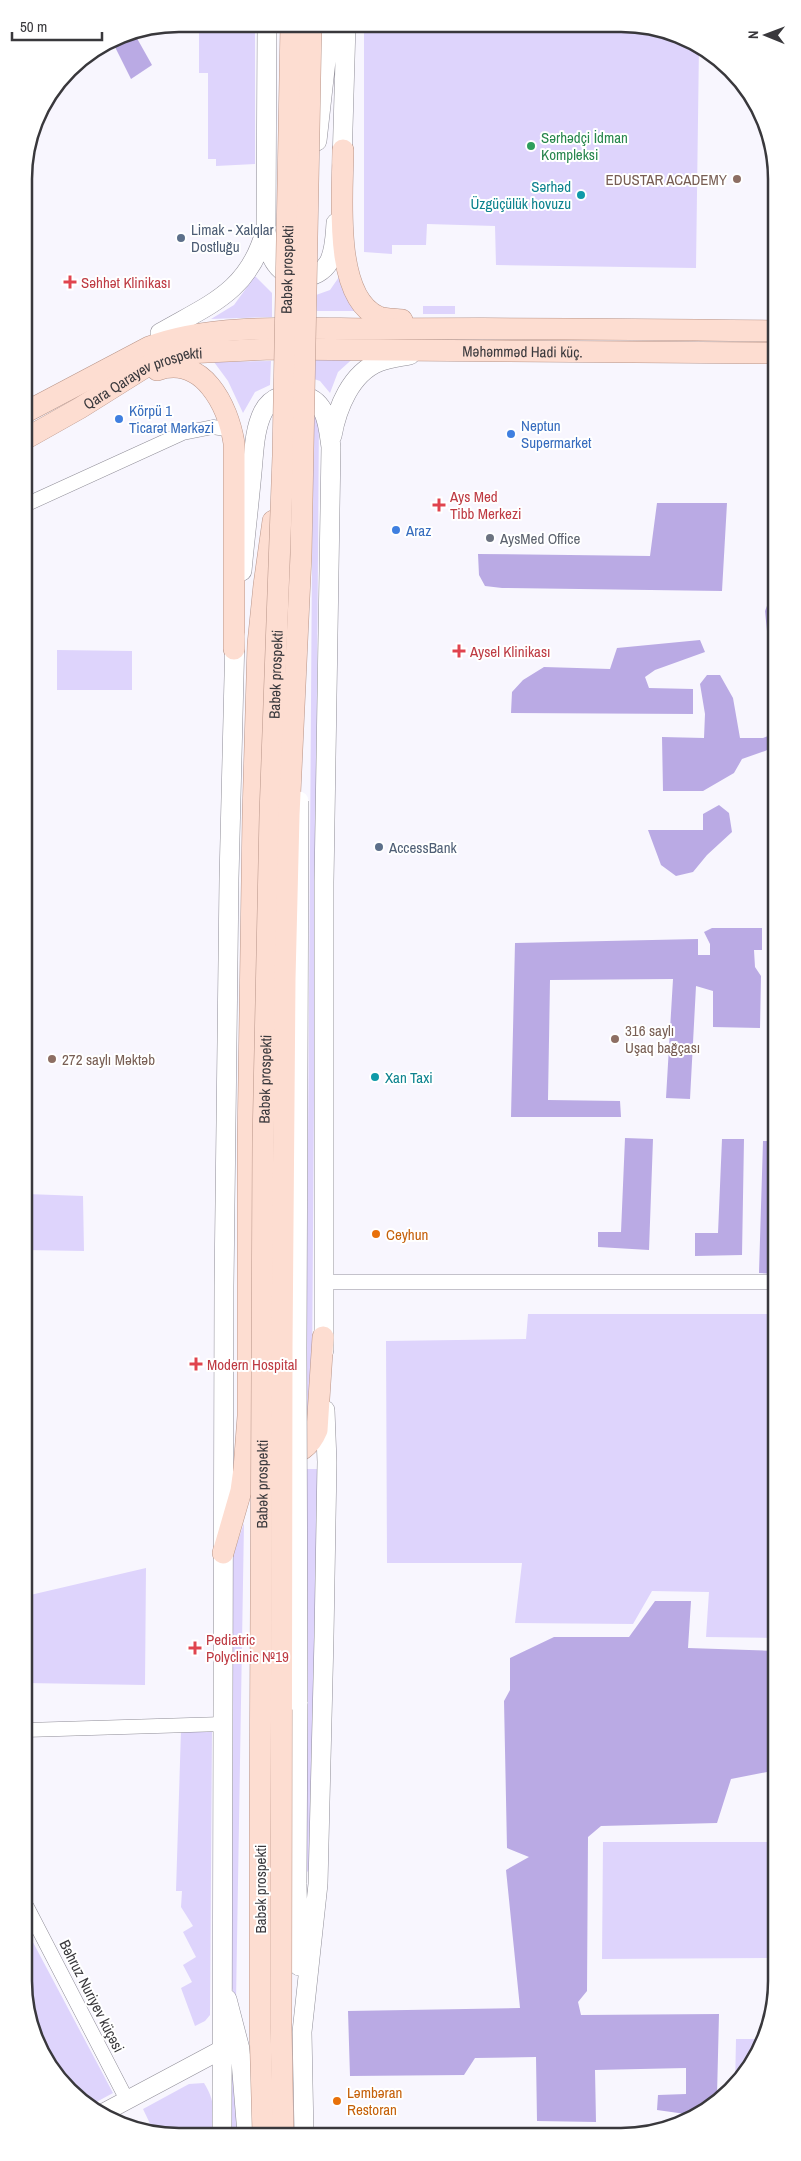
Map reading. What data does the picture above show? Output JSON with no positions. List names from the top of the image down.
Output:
{
  "streets": {
    "main road": ["Babək prospekti", "Məhəmməd Hadi küç.", "Qara Qarayev prospekti"],
    "street": ["Bəhruz Nuriyev küçəsi"]
  },
  "crossings": [
    ["Məhəmməd Hadi küç.", "Qara Qarayev prospekti"]
  ],
  "places": {
    "other": [
      "Sərhədçi İdman Kompleksi",
      "EDUSTAR ACADEMY",
      "Sərhəd Üzgüçülük hovuzu",
      "Limak - Xalqlar Dostluğu",
      "Körpü 1 Ticarət Mərkəzi",
      "Neptun Supermarket",
      "Araz",
      "AysMed Office",
      "AccessBank",
      "316 saylı Uşaq bağçası",
      "272 saylı Məktəb",
      "Xan Taxi",
      "Ceyhun",
      "Ləmbəran Restoran"
    ],
    "health": [
      "Səhhət Klinikası",
      "Ays Med Tibb Merkezi",
      "Aysel Klinikası",
      "Modern Hospital",
      "Pediatric Polyclinic №19"
    ]
  },
  "scale_bar": "50 m",
  "north": "left"
}
